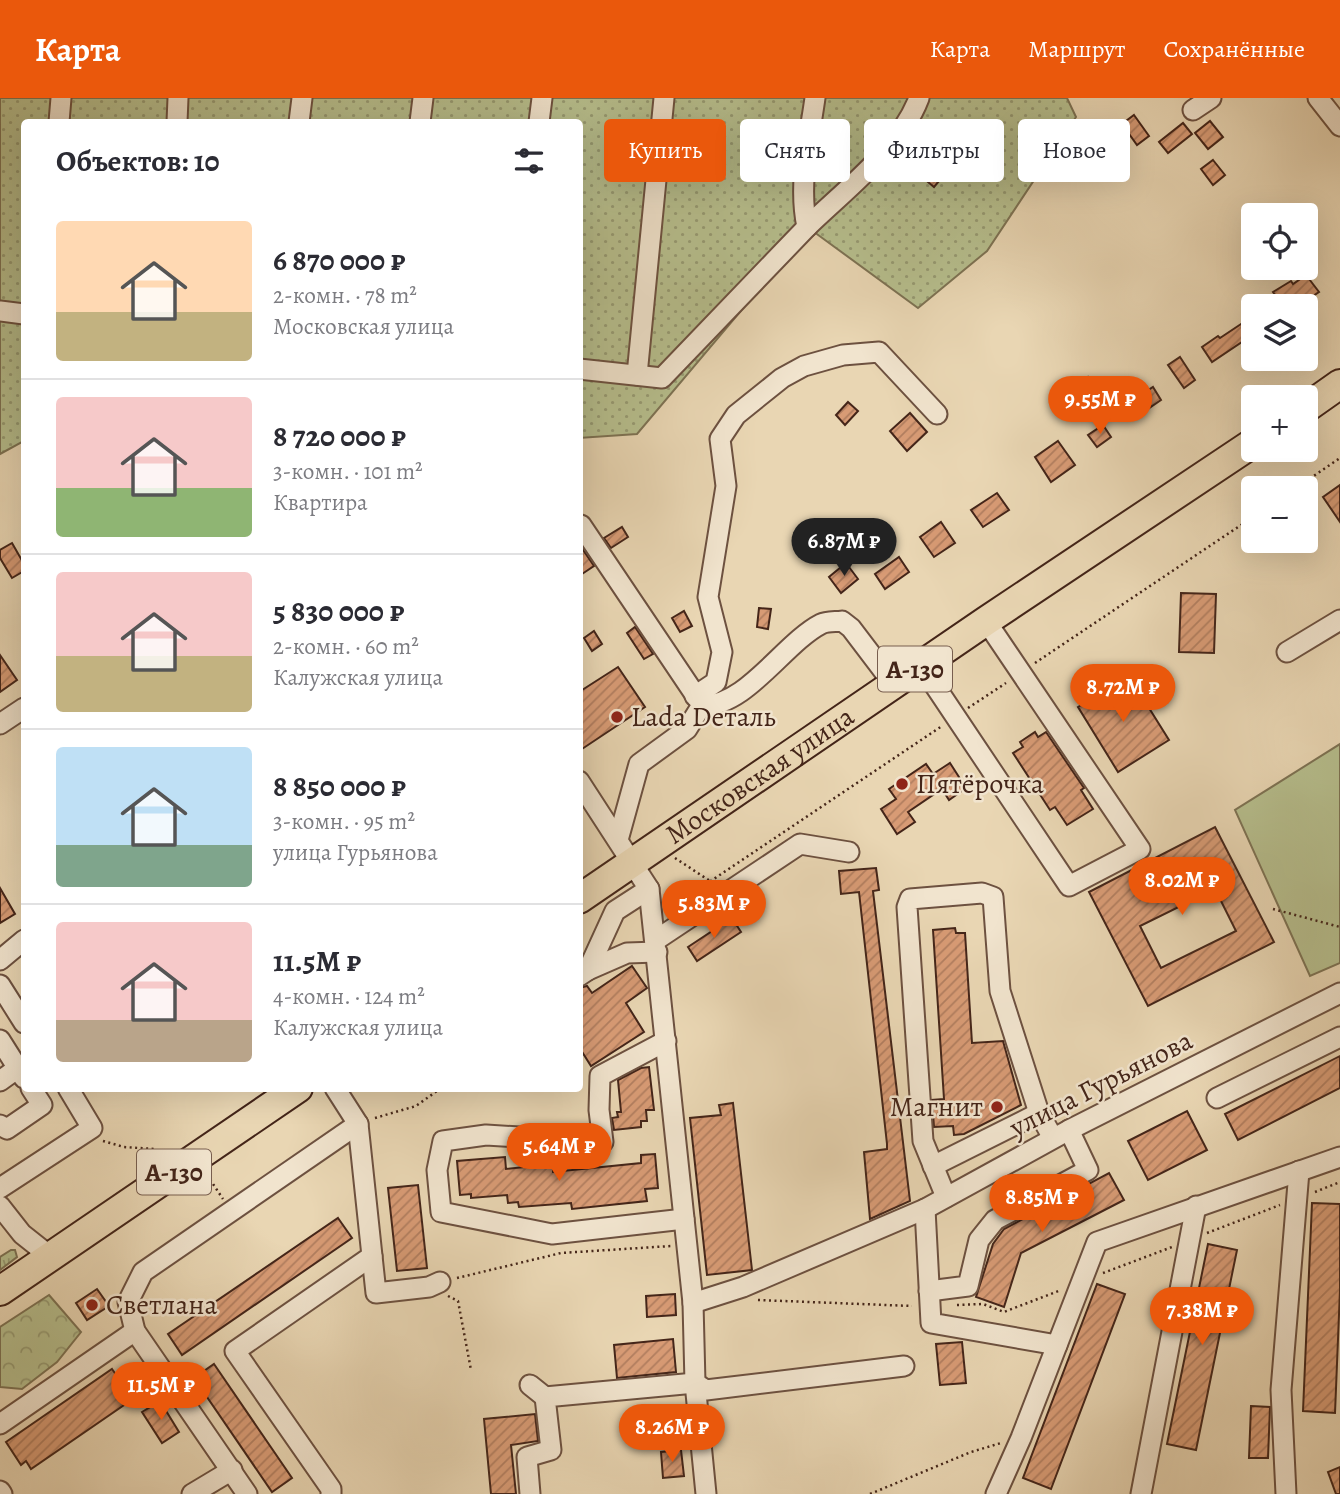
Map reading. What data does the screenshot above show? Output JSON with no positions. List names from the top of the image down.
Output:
{
  "streets": {
    "highway": ["А-130", "Московская улица"],
    "street": ["улица Гурьянова"]
  },
  "places": [
    "Lada Dеталь",
    "Пятёрочка",
    "Магнит",
    "Светлана"
  ],
  "page": {
    "header": "Карта",
    "nav": ["Карта", "Маршрут", "Сохранённые"],
    "chip": [
      "Купить",
      "Снять",
      "Фильтры",
      "Новое"
    ],
    "heading": "Объектов: 10",
    "map_buttons": ["+", "−"],
    "list": [
      {
        "name": "6 870 000 ₽",
        "note": "2-комн. · 78 m² · Московская улица"
      },
      {
        "name": "8 720 000 ₽",
        "note": "3-комн. · 101 m² · Квартира"
      },
      {
        "name": "5 830 000 ₽",
        "note": "2-комн. · 60 m² · Калужская улица"
      },
      {
        "name": "8 850 000 ₽",
        "note": "3-комн. · 95 m² · улица Гурьянова"
      },
      {
        "name": "11.5M ₽",
        "note": "4-комн. · 124 m² · Калужская улица"
      }
    ],
    "price": [
      "9.55M ₽",
      "6.87M ₽",
      "8.72M ₽",
      "8.02M ₽",
      "5.83M ₽",
      "5.64M ₽",
      "8.85M ₽",
      "7.38M ₽",
      "11.5M ₽",
      "8.26M ₽"
    ]
  }
}
